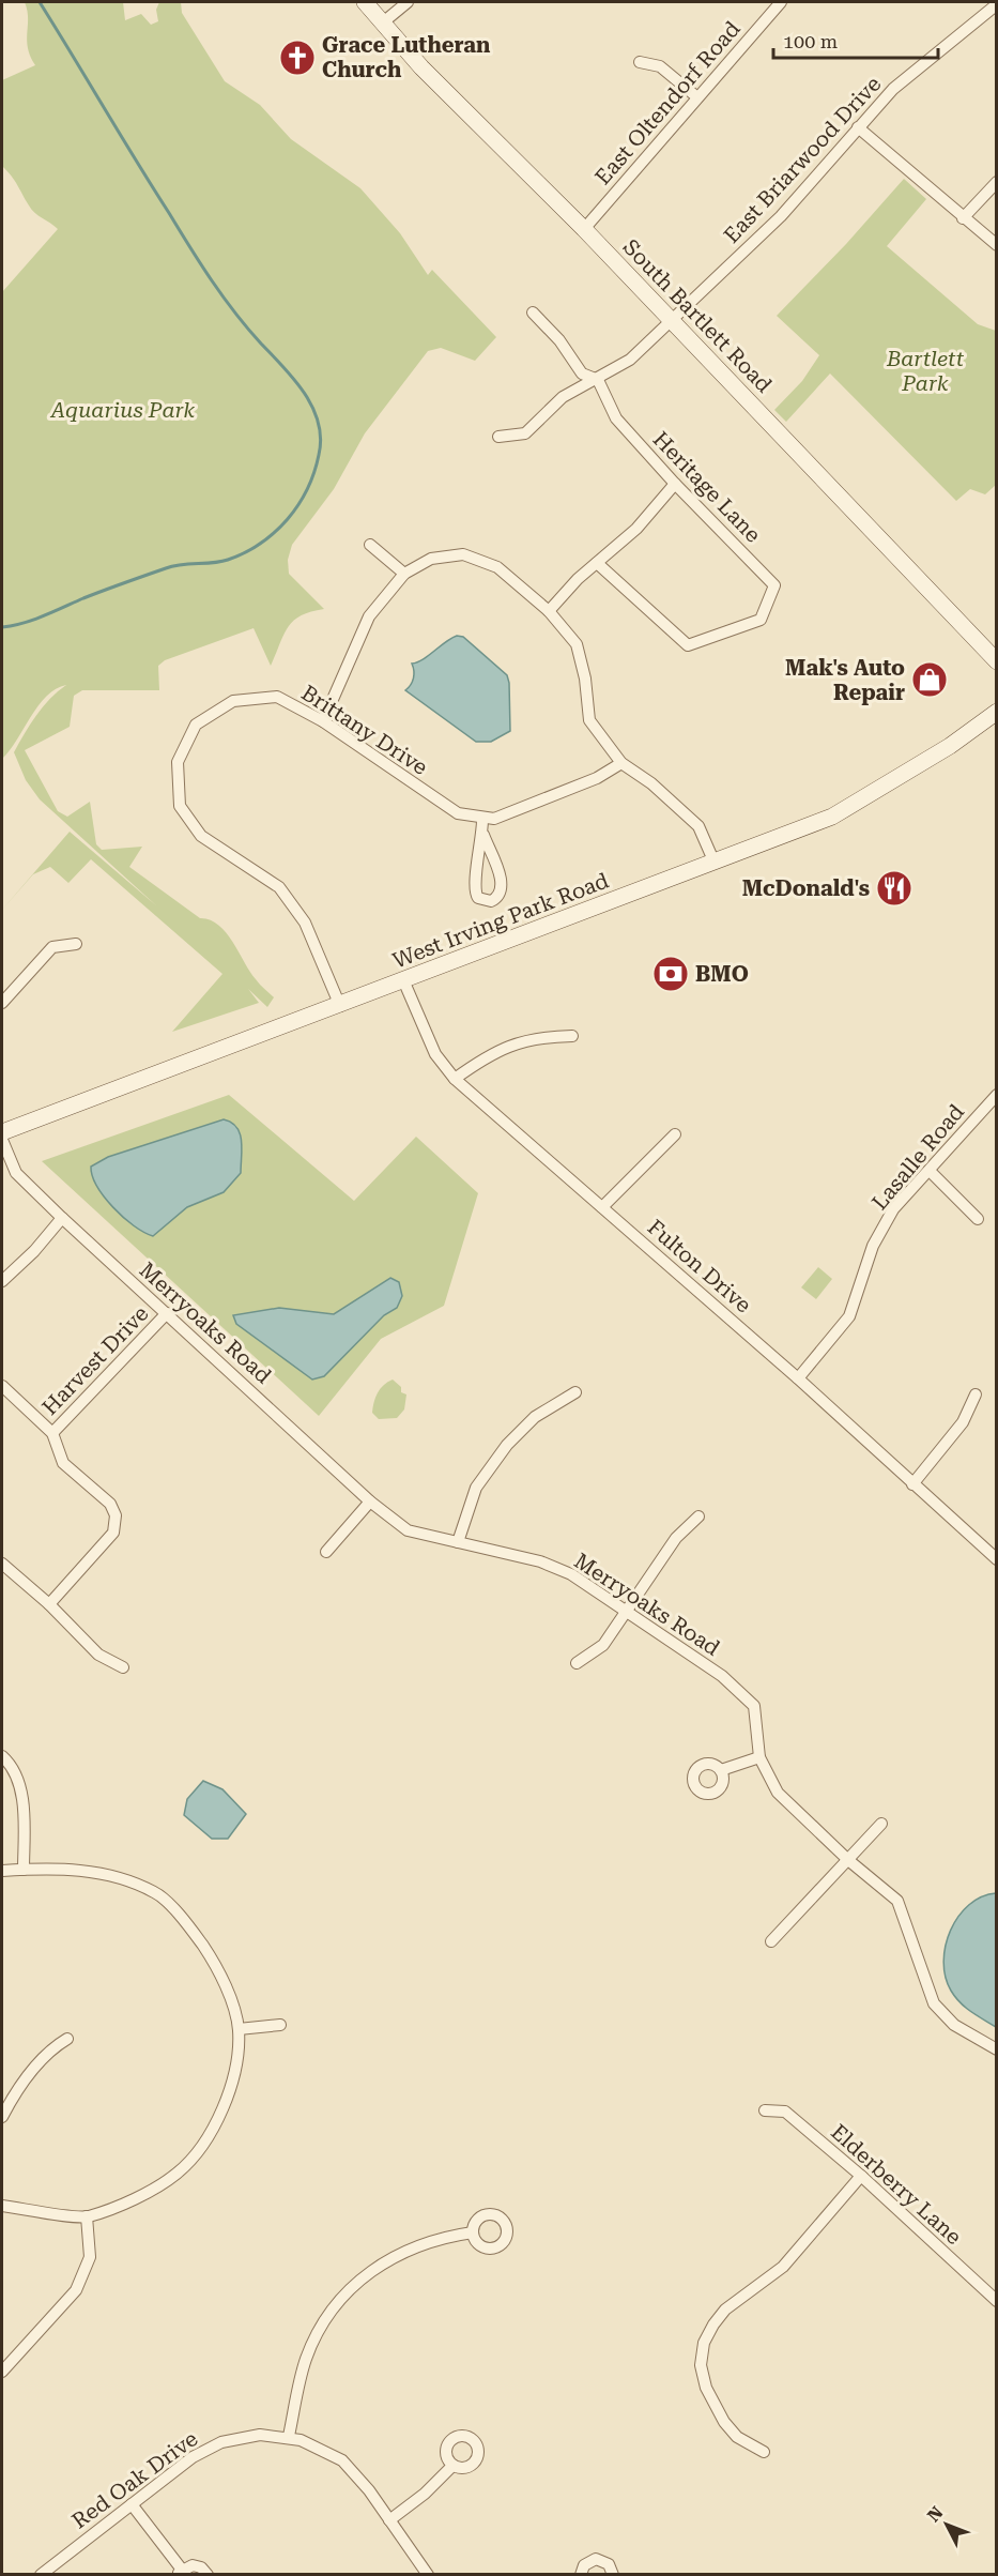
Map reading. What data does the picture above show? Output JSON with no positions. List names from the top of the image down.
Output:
{
  "streets": {
    "main road": ["South Bartlett Road", "West Irving Park Road"],
    "street": [
      "East Oltendorf Road",
      "East Briarwood Drive",
      "Heritage Lane",
      "Brittany Drive",
      "Lasalle Road",
      "Fulton Drive",
      "Merryoaks Road",
      "Harvest Drive",
      "Elderberry Lane",
      "Red Oak Drive"
    ]
  },
  "crossings": [
    ["East Oltendorf Road", "South Bartlett Road"],
    ["East Briarwood Drive", "South Bartlett Road"],
    ["East Briarwood Drive", "Heritage Lane"],
    ["Brittany Drive", "West Irving Park Road"],
    ["West Irving Park Road", "Fulton Drive"],
    ["Lasalle Road", "Fulton Drive"],
    ["Merryoaks Road", "Harvest Drive"]
  ],
  "parks": ["Bartlett Park", "Aquarius Park"],
  "places": {
    "church": ["Grace Lutheran Church"],
    "shop": ["Mak's Auto Repair"],
    "restaurant": ["McDonald's"],
    "bank": ["BMO"]
  },
  "scale_bar": "100 m",
  "north": "top left"
}
